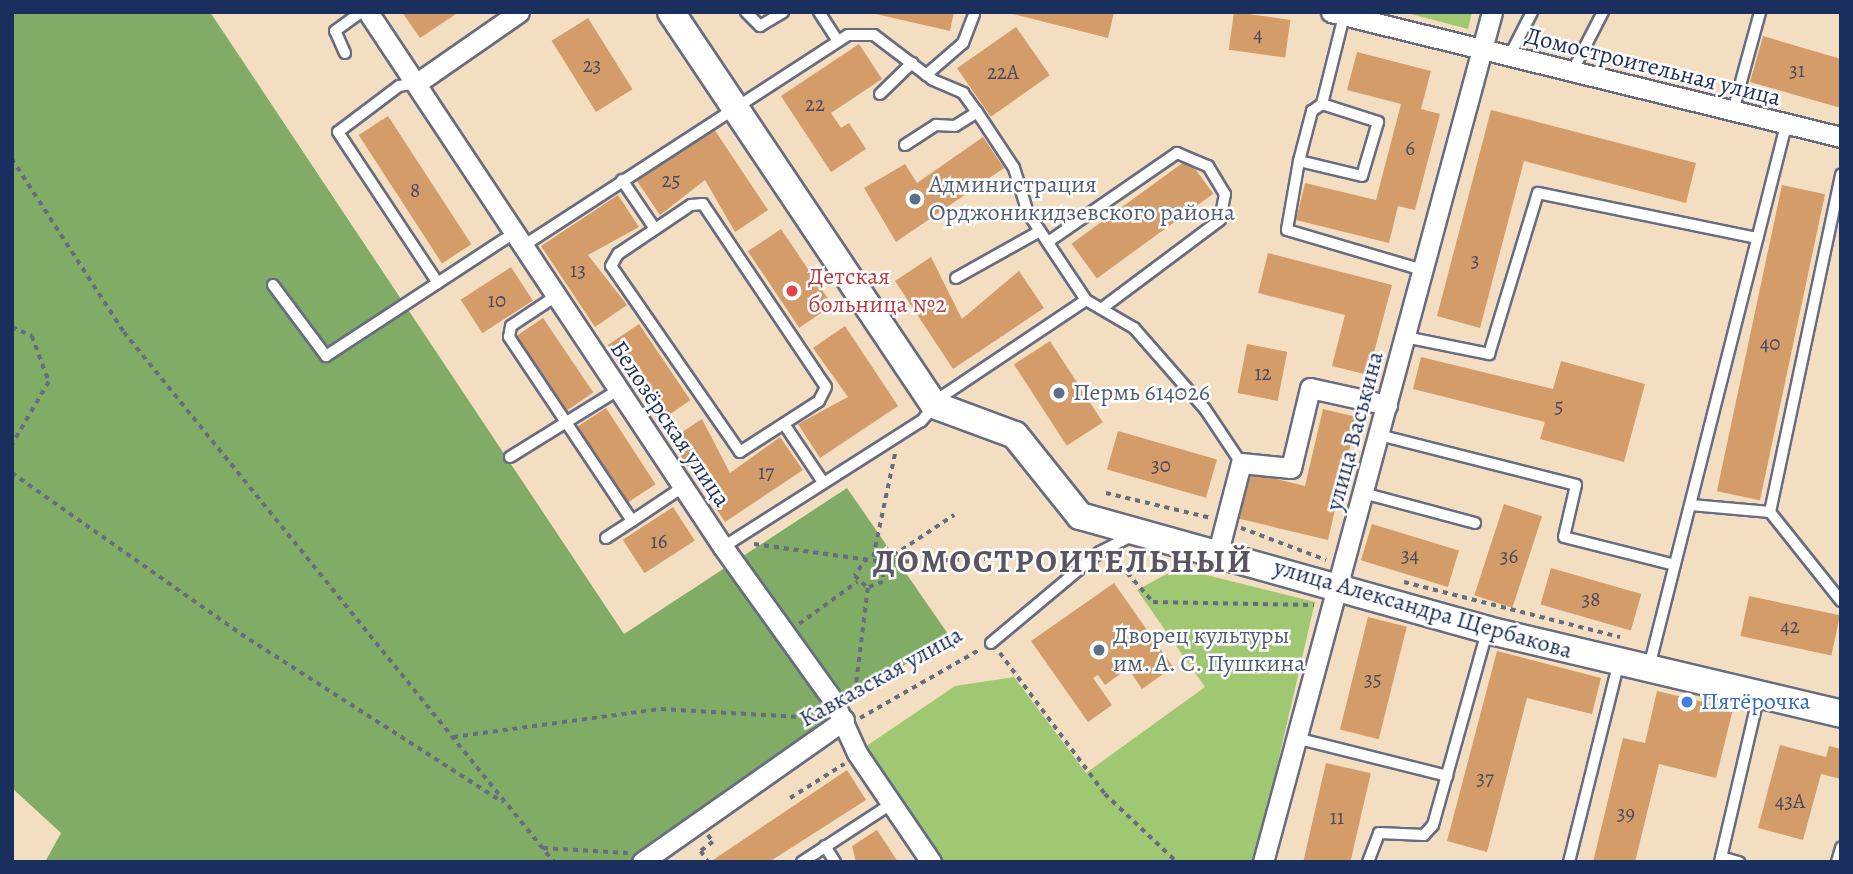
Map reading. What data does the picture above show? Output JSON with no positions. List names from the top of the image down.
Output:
{
  "streets": {
    "street": [
      "Домостроительная улица",
      "Белозёрская улица",
      "улица Васькина",
      "улица Александра Щербакова",
      "Кавказская улица"
    ]
  },
  "crossings": [
    ["Домостроительная улица", "улица Васькина"],
    ["Белозёрская улица", "Кавказская улица"],
    ["улица Васькина", "улица Александра Щербакова"],
    ["улица Александра Щербакова", "Кавказская улица"]
  ],
  "districts": ["ДОМОСТРОИТЕЛЬНЫЙ"],
  "places": [
    "Администрация Орджоникидзевского района",
    "Детская больница №2",
    "Пермь 614026",
    "Дворец культуры им. А. С. Пушкина",
    "Пятёрочка"
  ],
  "house_numbers": [
    "4",
    "23",
    "31",
    "22А",
    "22",
    "6",
    "25",
    "8",
    "3",
    "13",
    "10",
    "40",
    "12",
    "5",
    "30",
    "17",
    "16",
    "34",
    "36",
    "38",
    "42",
    "35",
    "37",
    "43А",
    "39",
    "11"
  ]
}
